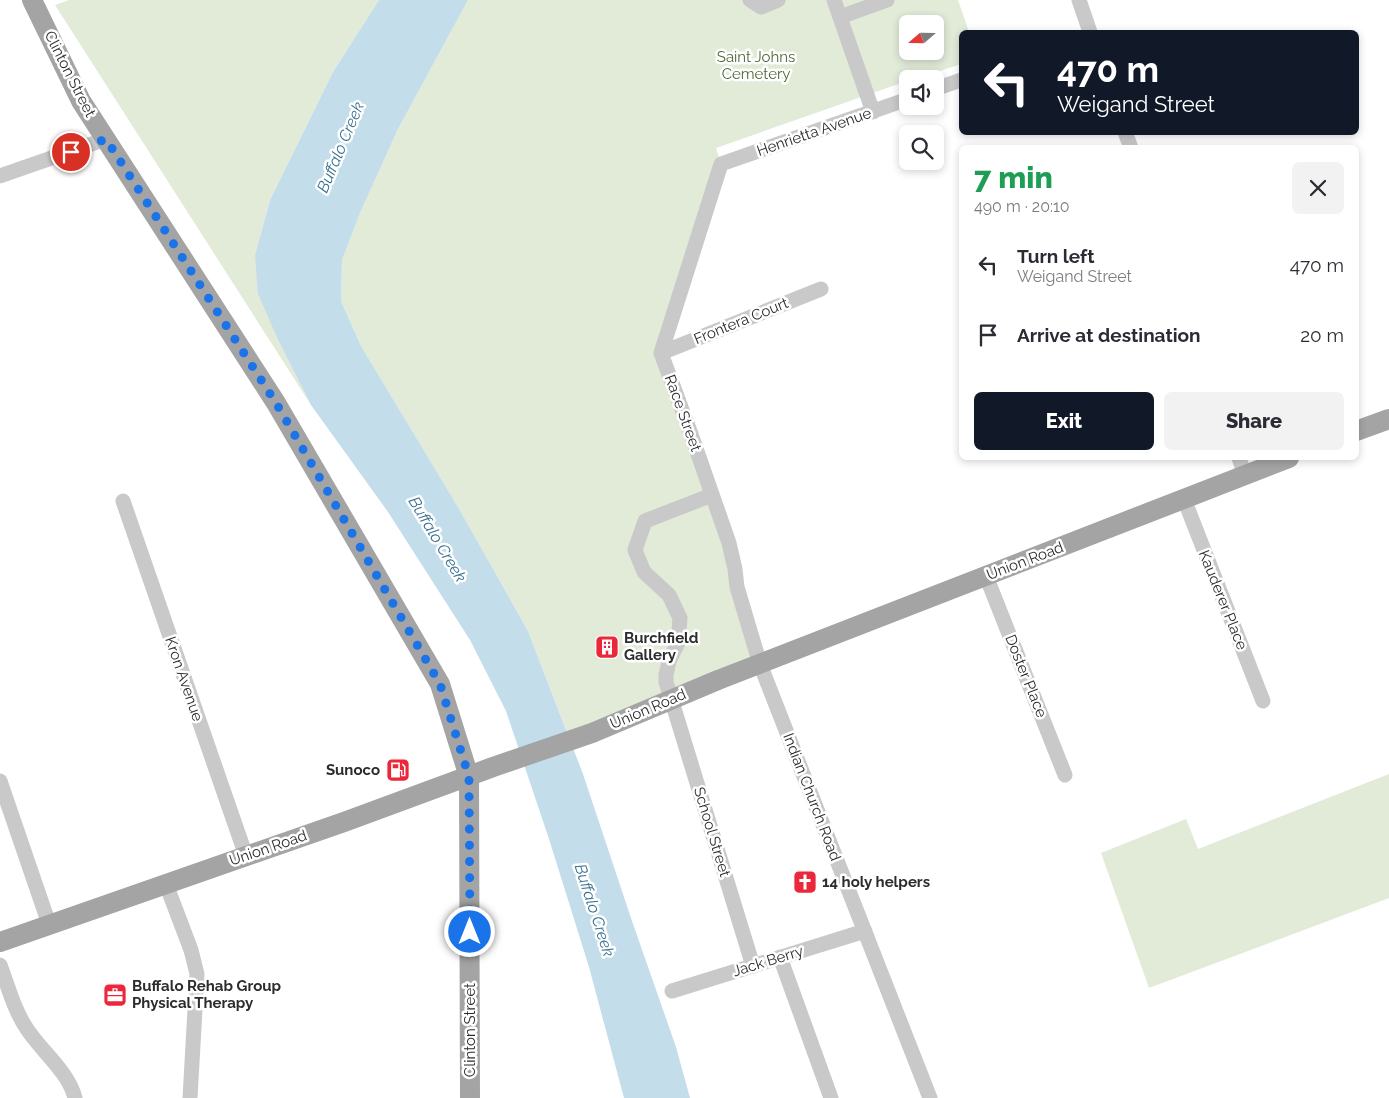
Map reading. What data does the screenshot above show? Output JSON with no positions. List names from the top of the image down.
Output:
{
  "streets": {
    "main road": ["Clinton Street", "Union Road"],
    "street": [
      "Henrietta Avenue",
      "Frontera Court",
      "Race Street",
      "Kauderer Place",
      "Doster Place",
      "Kron Avenue",
      "Indian Church Road",
      "School Street",
      "Jack Berry"
    ]
  },
  "crossings": [
    ["Clinton Street", "Union Road"],
    ["Henrietta Avenue", "Frontera Court"],
    ["Henrietta Avenue", "Race Street"],
    ["Frontera Court", "Race Street"],
    ["Race Street", "Union Road"],
    ["Race Street", "Indian Church Road"],
    ["Race Street", "School Street"],
    ["Union Road", "Kauderer Place"],
    ["Union Road", "Doster Place"],
    ["Union Road", "Kron Avenue"],
    ["Union Road", "Indian Church Road"],
    ["Union Road", "School Street"],
    ["Indian Church Road", "Jack Berry"],
    ["School Street", "Jack Berry"]
  ],
  "water": ["Buffalo Creek"],
  "parks": ["Saint Johns Cemetery"],
  "places": {
    "building": ["Burchfield Gallery"],
    "fuel station": ["Sunoco"],
    "church": ["14 holy helpers"],
    "office": ["Buffalo Rehab Group Physical Therapy"]
  },
  "north": "left",
  "page": {
    "turn": ["470 m", "Weigand Street"],
    "heading": ["7 min", "490 m · 20:10"],
    "list": [
      {
        "name": "Turn left",
        "note": "Weigand Street",
        "value": "470 m"
      },
      {
        "name": "Arrive at destination",
        "value": "20 m"
      }
    ],
    "buttons": ["Exit", "Share"]
  }
}
